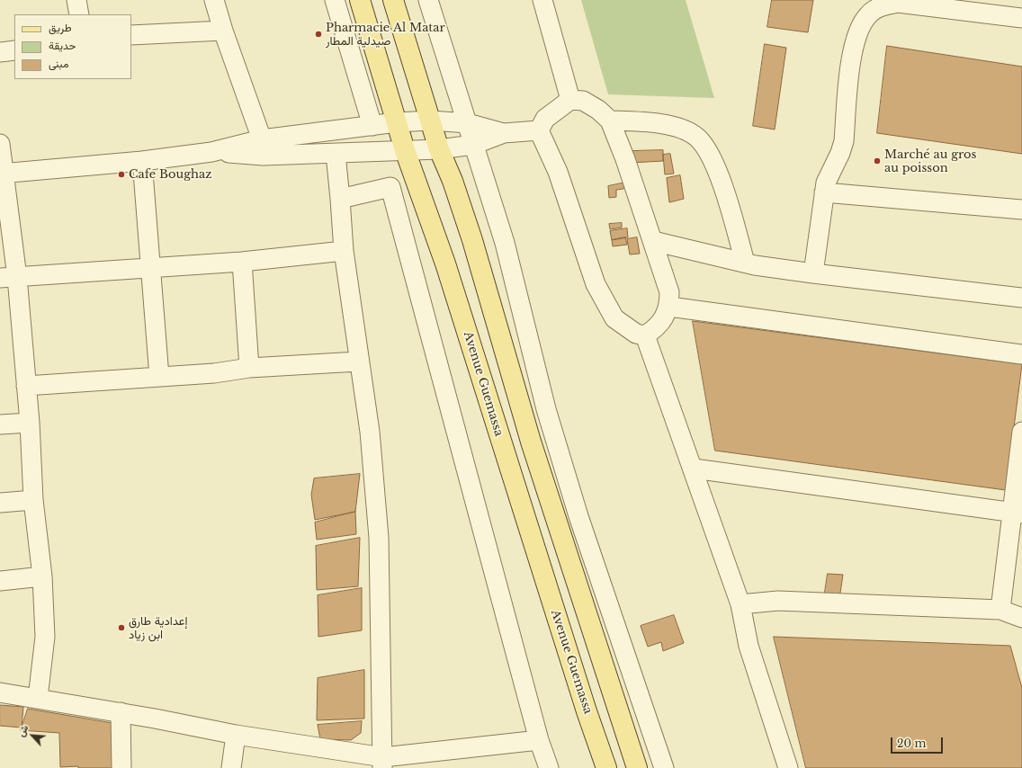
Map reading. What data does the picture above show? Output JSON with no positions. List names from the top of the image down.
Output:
{
  "streets": {
    "main road": ["Avenue Guemassa"]
  },
  "places": [
    "Pharmacie Al Matar صيدلية المطار",
    "Marché au gros au poisson",
    "Cafe Boughaz",
    "إعدادية طارق ابن زياد"
  ],
  "legend": ["طريق", "حديقة", "مبنى"],
  "scale_bar": "20 m",
  "north": "top left"
}
